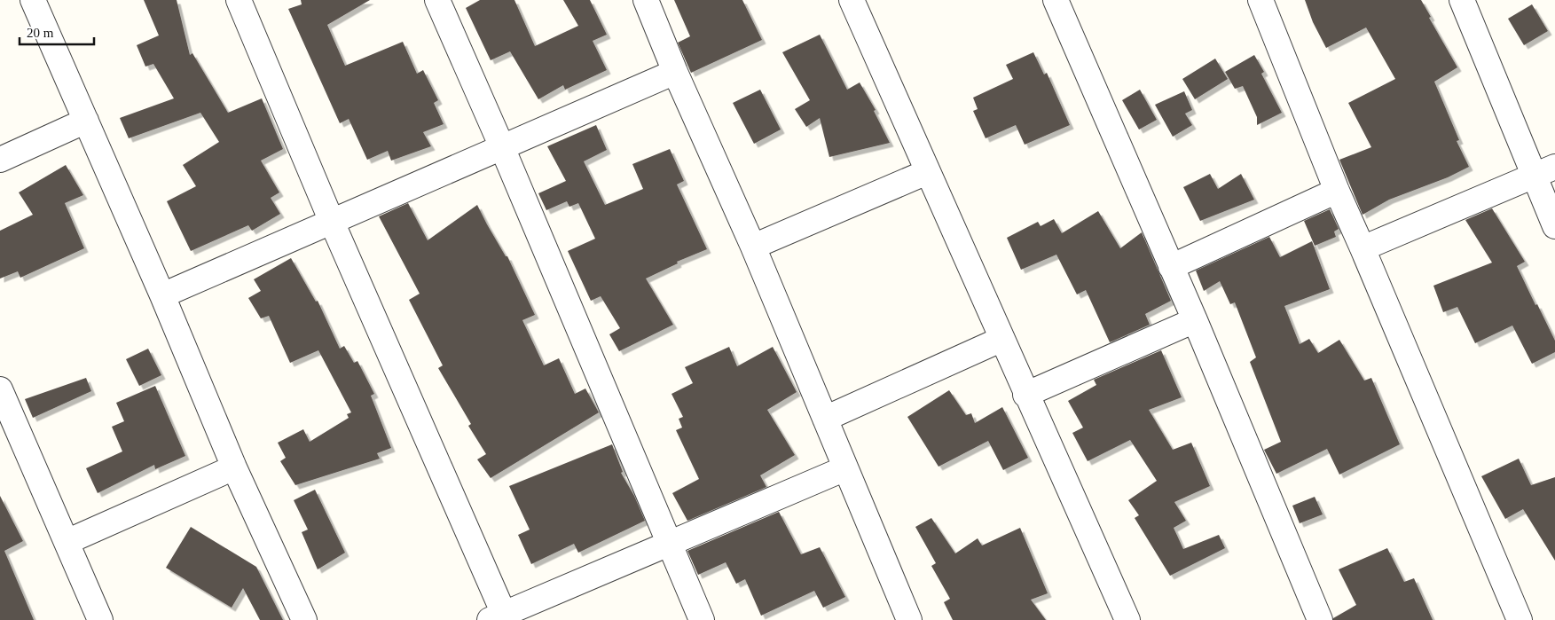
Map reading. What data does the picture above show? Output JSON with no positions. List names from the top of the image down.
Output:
{
  "scale_bar": "20 m"
}
